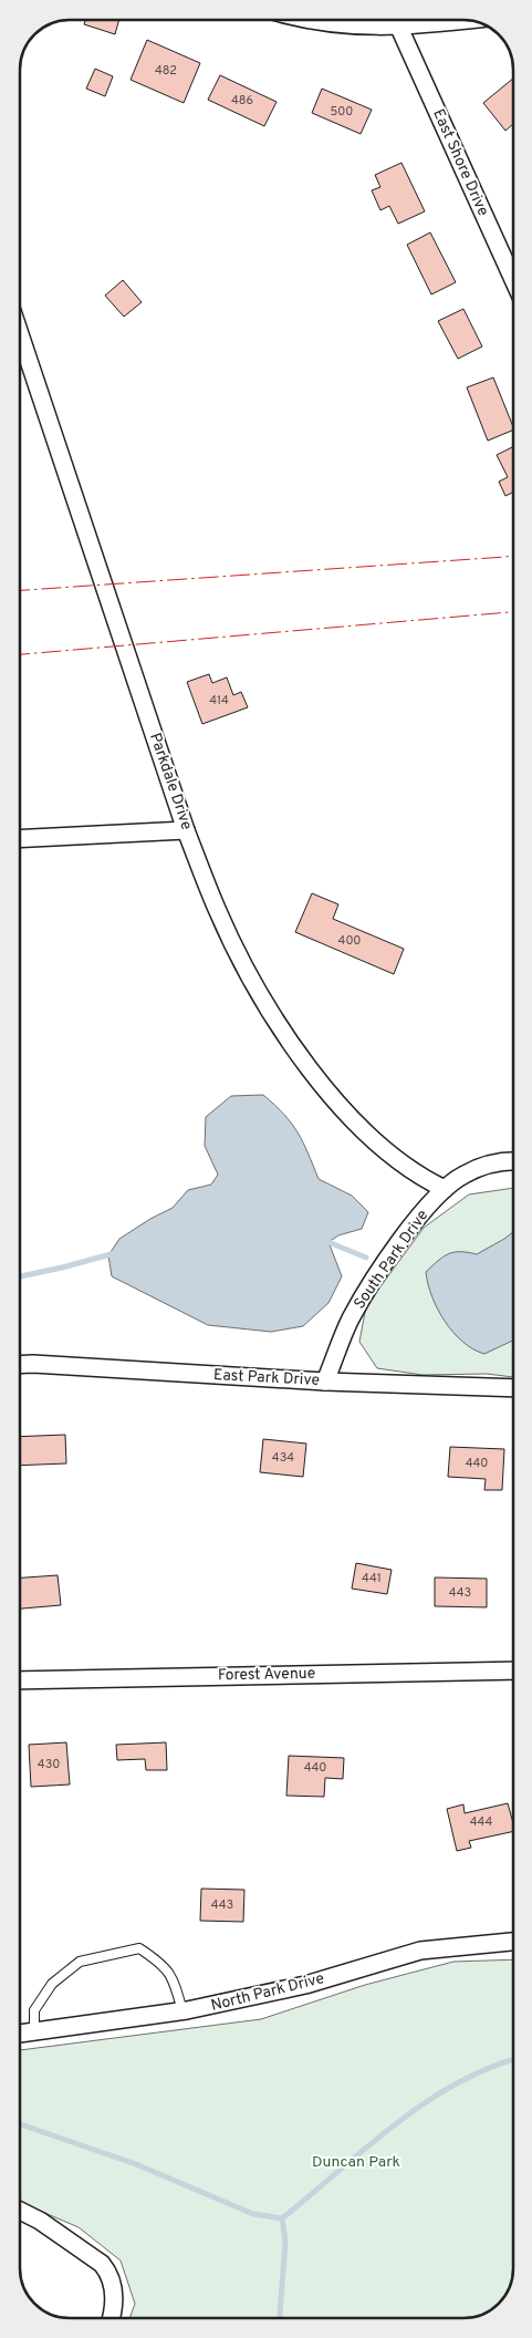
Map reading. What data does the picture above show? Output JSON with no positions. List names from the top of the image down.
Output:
{
  "streets": {
    "street": [
      "East Shore Drive",
      "Parkdale Drive",
      "South Park Drive",
      "East Park Drive",
      "Forest Avenue",
      "North Park Drive"
    ]
  },
  "crossings": [
    ["Parkdale Drive", "South Park Drive"],
    ["South Park Drive", "East Park Drive"]
  ],
  "parks": ["Duncan Park"],
  "house_numbers": [
    "482",
    "486",
    "500",
    "414",
    "400",
    "434",
    "440",
    "441",
    "443",
    "430",
    "440",
    "444",
    "443"
  ]
}
